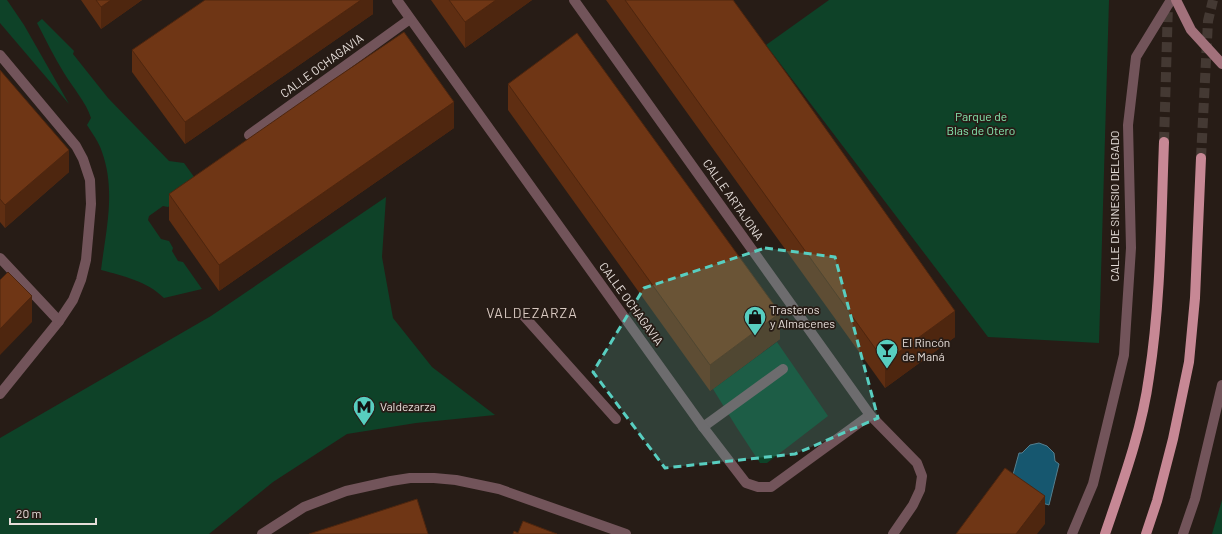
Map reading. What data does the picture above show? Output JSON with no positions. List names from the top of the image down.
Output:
{
  "streets": {
    "street": ["CALLE OCHAGAVIA", "CALLE ARTAJONA", "CALLE DE SINESIO DELGADO"]
  },
  "crossings": [
    ["CALLE OCHAGAVIA", "CALLE ARTAJONA"]
  ],
  "districts": ["VALDEZARZA"],
  "parks": ["Parque de Blas de Otero"],
  "places": {
    "shop": ["Trasteros y Almacenes"],
    "bar": ["El Rincón de Maná"],
    "metro station": ["Valdezarza"]
  },
  "scale_bar": "20 m"
}
